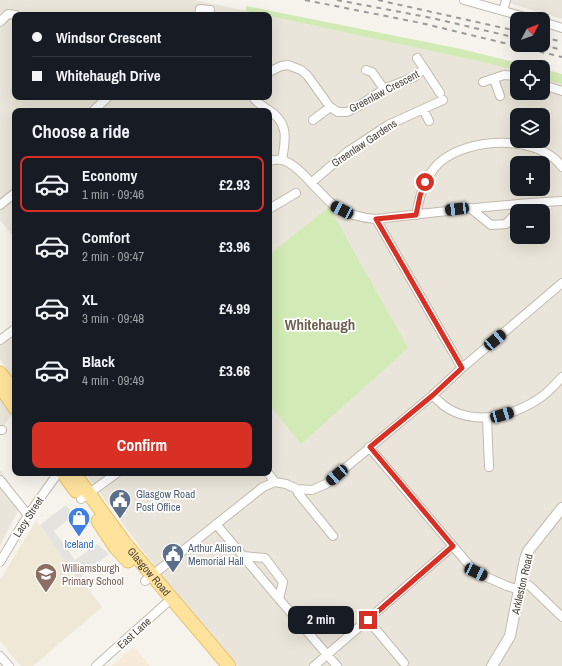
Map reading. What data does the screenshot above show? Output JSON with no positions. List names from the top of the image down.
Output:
{
  "streets": {
    "main road": ["Glasgow Road"],
    "street": [
      "Greenlaw Crescent",
      "Greenlaw Gardens",
      "Lacy Street",
      "Arkleston Road",
      "East Lane"
    ]
  },
  "crossings": [
    ["Greenlaw Crescent", "Greenlaw Gardens"],
    ["Glasgow Road", "East Lane"]
  ],
  "districts": ["Whitehaugh"],
  "places": {
    "public building": ["Glasgow Road Post Office", "Arthur Allison Memorial Hall"],
    "shop": ["Iceland"],
    "school or university": ["Williamsburgh Primary School"]
  },
  "north": "top right",
  "page": {
    "map_buttons": ["+", "−"],
    "banner": ["Windsor Crescent", "Whitehaugh Drive"],
    "heading": "Choose a ride",
    "list": [
      {
        "name": "Economy",
        "note": "1 min · 09:46",
        "value": "£2.93"
      },
      {
        "name": "Comfort",
        "note": "2 min · 09:47",
        "value": "£3.96"
      },
      {
        "name": "XL",
        "note": "3 min · 09:48",
        "value": "£4.99"
      },
      {
        "name": "Black",
        "note": "4 min · 09:49",
        "value": "£3.66"
      }
    ],
    "buttons": "Confirm",
    "bubble": "2 min"
  }
}
